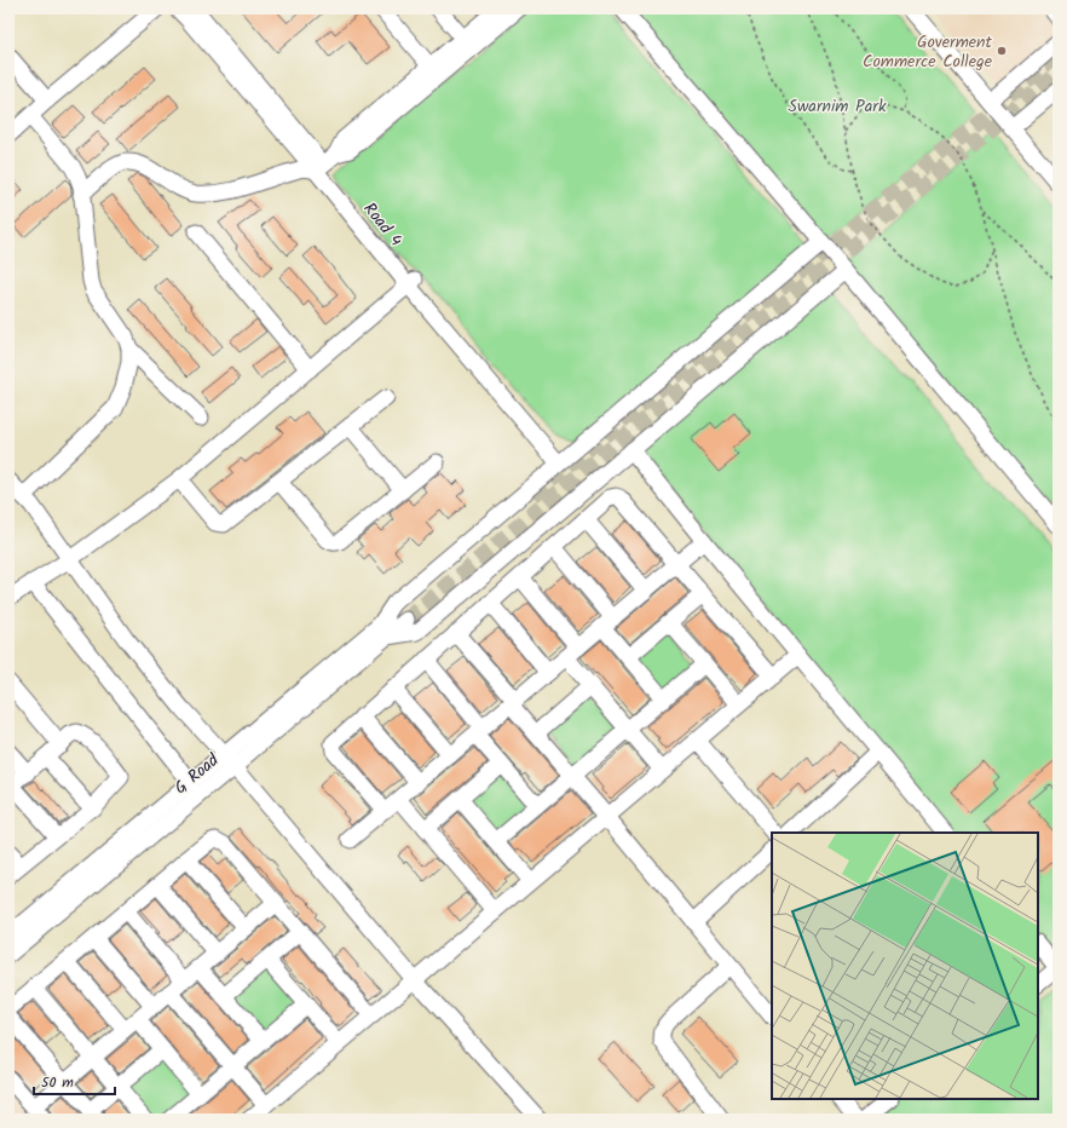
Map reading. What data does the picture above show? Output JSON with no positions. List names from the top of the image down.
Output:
{
  "streets": {
    "street": ["Road 4", "G Road"]
  },
  "parks": ["Swarnim Park"],
  "places": ["Goverment Commerce College"],
  "scale_bar": "50 m"
}
